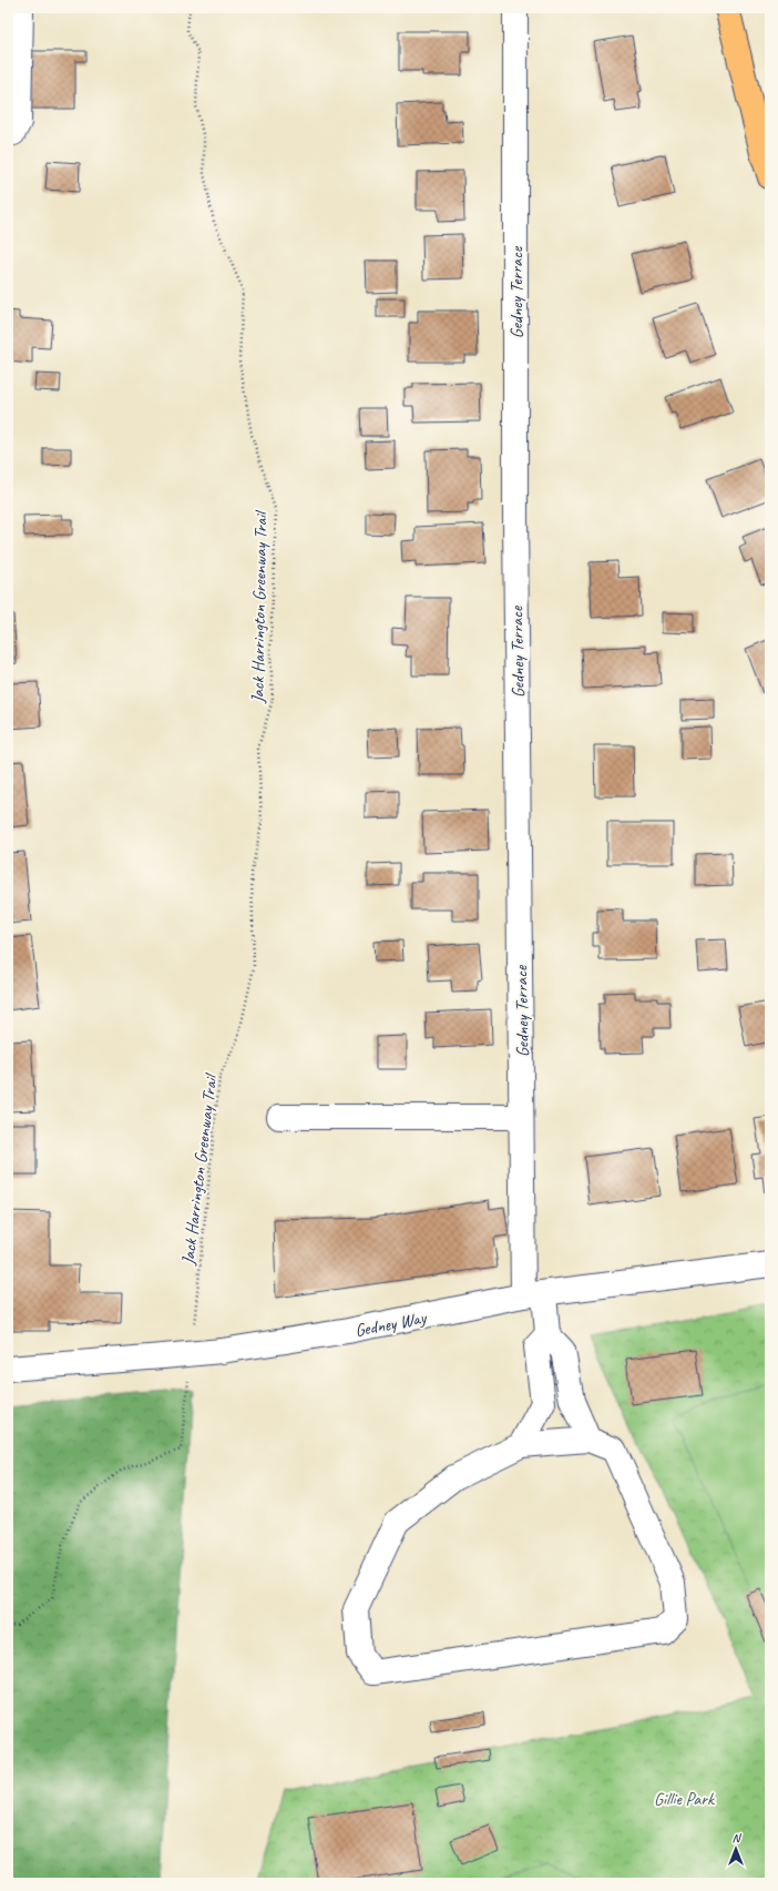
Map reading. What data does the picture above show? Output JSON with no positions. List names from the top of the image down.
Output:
{
  "streets": {
    "street": ["Gedney Terrace", "Gedney Way"],
    "path": ["Jack Harrington Greenway Trail"]
  },
  "crossings": [
    ["Gedney Terrace", "Gedney Way"]
  ],
  "parks": ["Gillie Park"],
  "north": "top"
}
